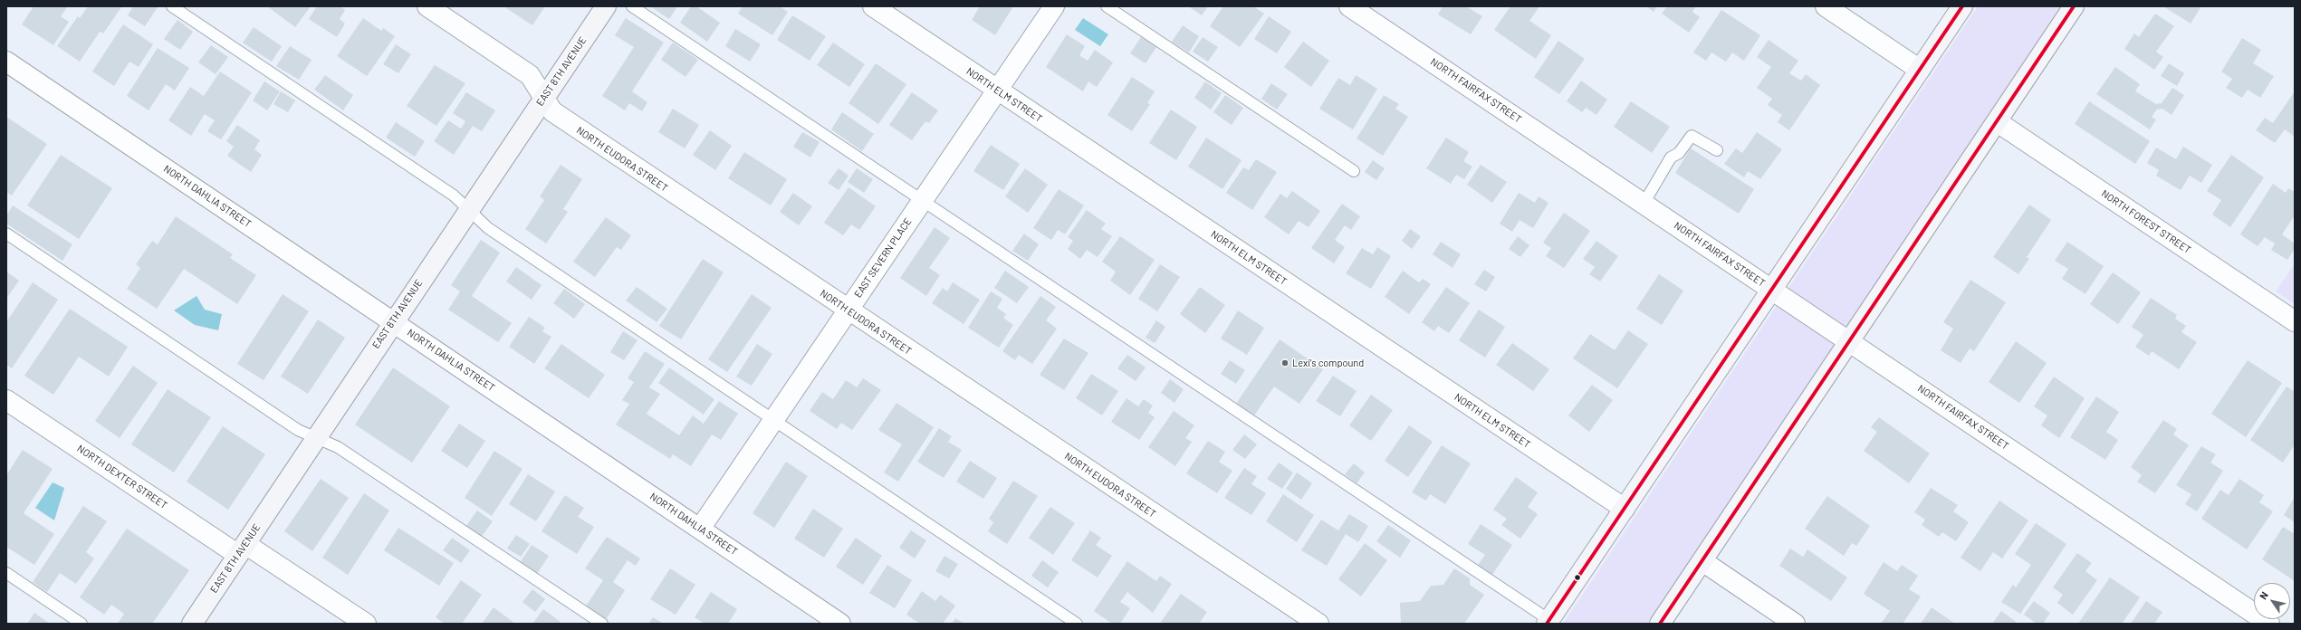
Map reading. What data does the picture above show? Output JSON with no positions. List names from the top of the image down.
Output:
{
  "streets": {
    "main road": ["EAST 8TH AVENUE"],
    "street": [
      "NORTH FAIRFAX STREET",
      "NORTH ELM STREET",
      "NORTH EUDORA STREET",
      "NORTH DAHLIA STREET",
      "NORTH FOREST STREET",
      "EAST SEVERN PLACE",
      "NORTH DEXTER STREET"
    ]
  },
  "crossings": [
    ["EAST 8TH AVENUE", "NORTH EUDORA STREET"],
    ["EAST 8TH AVENUE", "NORTH DAHLIA STREET"],
    ["EAST 8TH AVENUE", "NORTH DEXTER STREET"],
    ["NORTH ELM STREET", "EAST SEVERN PLACE"],
    ["NORTH EUDORA STREET", "EAST SEVERN PLACE"],
    ["NORTH DAHLIA STREET", "EAST SEVERN PLACE"]
  ],
  "places": ["Lexi's compound"],
  "north": "top left"
}
